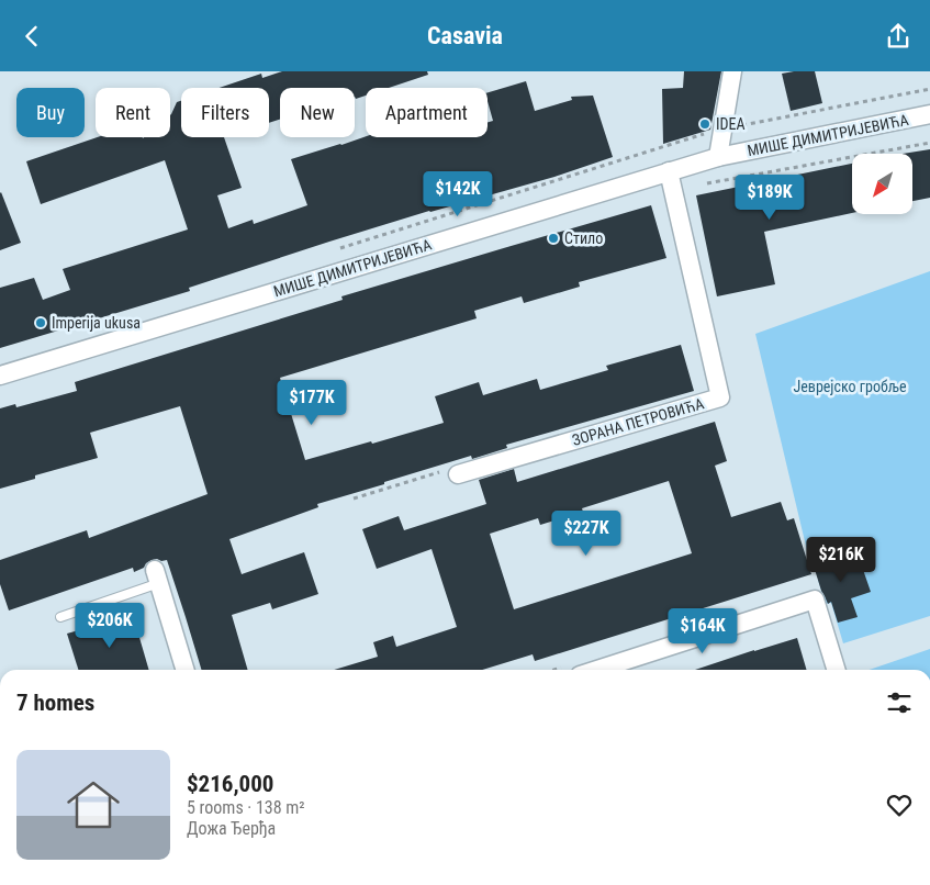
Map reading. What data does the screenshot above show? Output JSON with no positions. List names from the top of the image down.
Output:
{
  "streets": {
    "street": ["МИШЕ ДИМИТРИЈЕВИЋА", "ЗОРАНА ПЕТРОВИЋА"]
  },
  "crossings": [
    ["МИШЕ ДИМИТРИЈЕВИЋА", "ЗОРАНА ПЕТРОВИЋА"]
  ],
  "parks": ["Јеврејско гробље"],
  "places": ["IDEA", "Стило", "Imperija ukusa"],
  "north": "bottom left",
  "page": {
    "header": "Casavia",
    "chip": [
      "Buy",
      "Rent",
      "Filters",
      "New",
      "Apartment"
    ],
    "price": [
      "$142K",
      "$189K",
      "$177K",
      "$227K",
      "$216K",
      "$206K",
      "$164K"
    ],
    "heading": "7 homes",
    "list": [
      {
        "name": "$216,000",
        "note": "5 rooms · 138 m² · Дожа Ђерђа"
      }
    ]
  }
}
